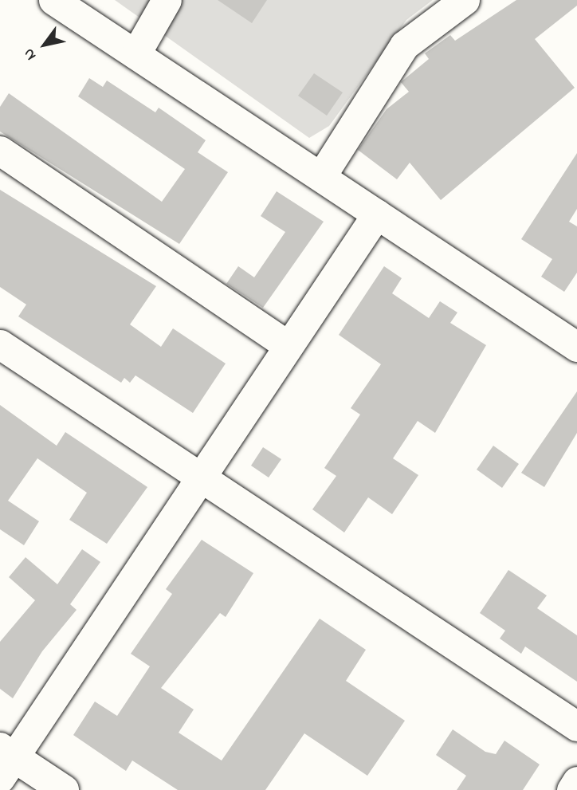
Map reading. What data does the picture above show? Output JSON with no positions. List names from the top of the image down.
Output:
{
  "north": "bottom left"
}
